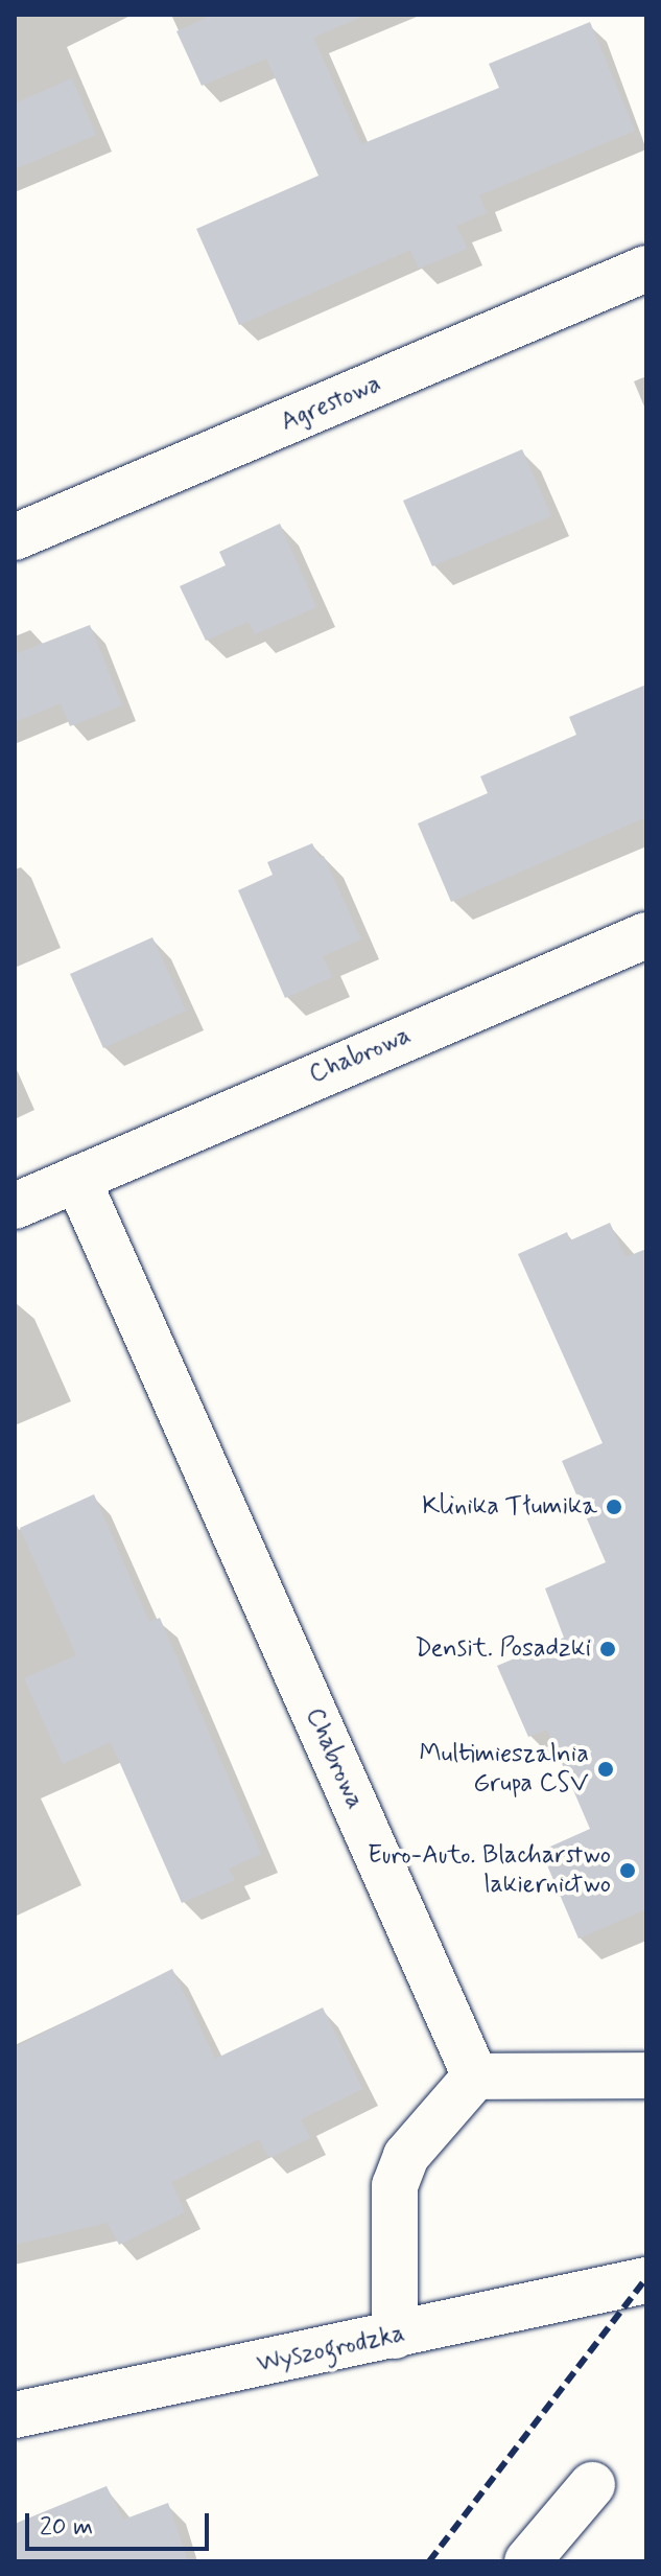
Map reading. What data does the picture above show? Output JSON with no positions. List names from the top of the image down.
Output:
{
  "streets": {
    "street": ["Agrestowa", "Chabrowa", "Wyszogrodzka"]
  },
  "places": [
    "Klinika Tłumika",
    "Densit. Posadzki",
    "Multimieszalnia Grupa CSV",
    "Euro-Auto. Blacharstwo lakiernictwo"
  ],
  "scale_bar": "20 m"
}
